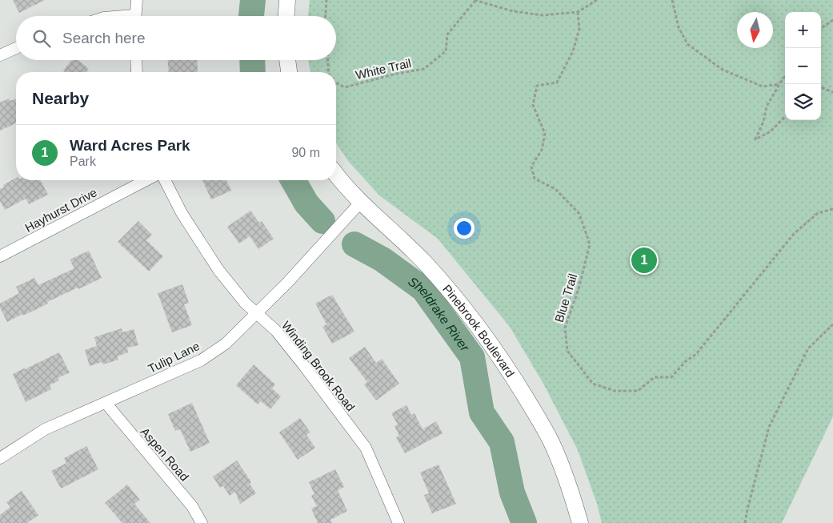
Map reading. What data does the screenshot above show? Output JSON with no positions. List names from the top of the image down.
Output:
{
  "streets": {
    "street": [
      "Hayhurst Drive",
      "Pinebrook Boulevard",
      "Tulip Lane",
      "Winding Brook Road",
      "Aspen Road"
    ],
    "path": ["White Trail", "Blue Trail"]
  },
  "crossings": [
    ["Pinebrook Boulevard", "Tulip Lane"],
    ["Tulip Lane", "Winding Brook Road"],
    ["Tulip Lane", "Aspen Road"]
  ],
  "water": ["Sheldrake River"],
  "north": "bottom",
  "page": {
    "map_buttons": ["+", "−"],
    "search": "Search here",
    "heading": "Nearby",
    "list": [
      {
        "mark": "1",
        "name": "Ward Acres Park",
        "note": "Park",
        "value": "90 m"
      }
    ],
    "pins": "1"
  }
}
